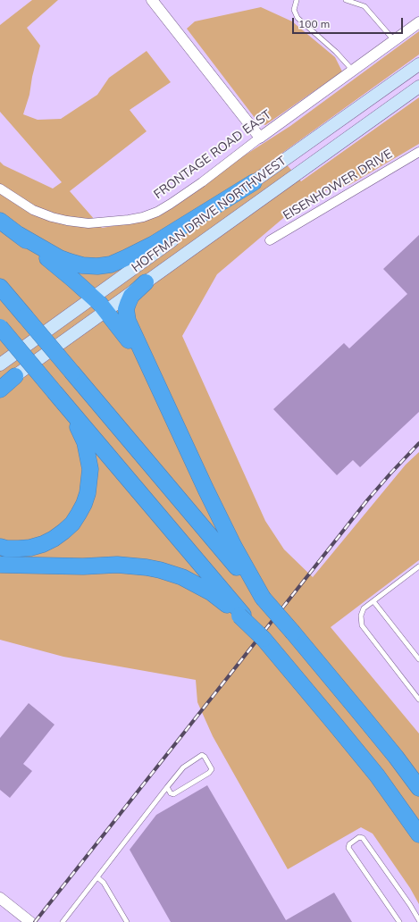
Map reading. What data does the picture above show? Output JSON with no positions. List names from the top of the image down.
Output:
{
  "streets": {
    "main road": ["HOFFMAN DRIVE NORTHWEST"],
    "street": ["FRONTAGE ROAD EAST", "EISENHOWER DRIVE"]
  },
  "scale_bar": "100 m"
}
